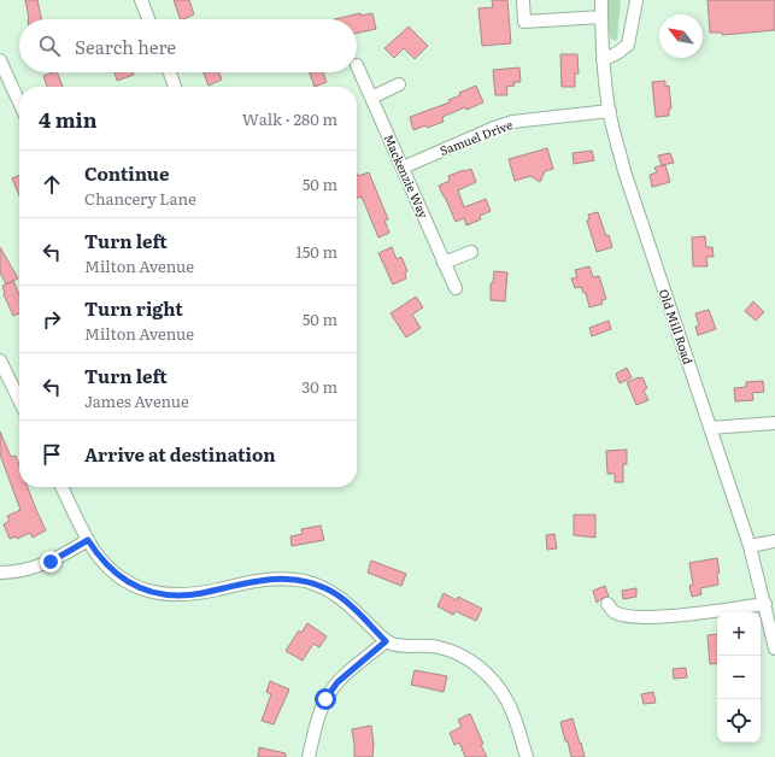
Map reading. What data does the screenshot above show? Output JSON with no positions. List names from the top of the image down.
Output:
{
  "streets": {
    "street": ["Samuel Drive", "Mackenzie Way", "Old Mill Road"]
  },
  "crossings": [
    ["Samuel Drive", "Mackenzie Way"],
    ["Samuel Drive", "Old Mill Road"]
  ],
  "north": "top left",
  "page": {
    "search": "Search here",
    "heading": ["4 min", "Walk · 280 m"],
    "list": [
      ["Continue", "Chancery Lane", "50 m"],
      ["Turn left", "Milton Avenue", "150 m"],
      ["Turn right", "Milton Avenue", "50 m"],
      ["Turn left", "James Avenue", "30 m"],
      "Arrive at destination"
    ],
    "map_buttons": ["+", "−"]
  }
}
